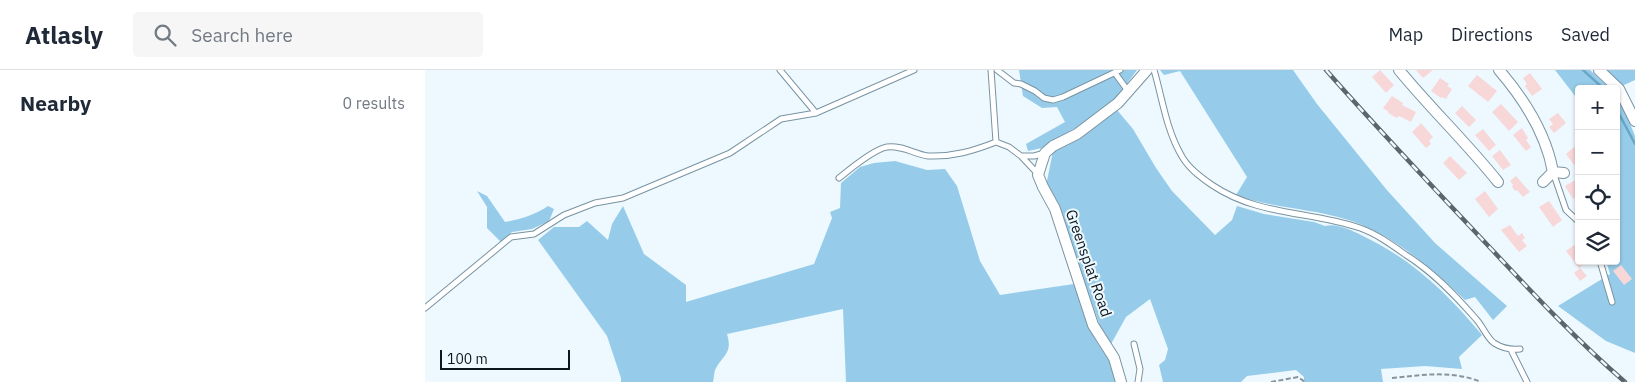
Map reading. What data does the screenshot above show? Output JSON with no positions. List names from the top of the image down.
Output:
{
  "streets": {
    "street": ["Greensplat Road"]
  },
  "scale_bar": "100 m",
  "page": {
    "header": "Atlasly",
    "search": "Search here",
    "nav": ["Map", "Directions", "Saved"],
    "heading": ["Nearby", "0 results"],
    "map_buttons": ["+", "−"],
    "scale": "100 m"
  }
}
